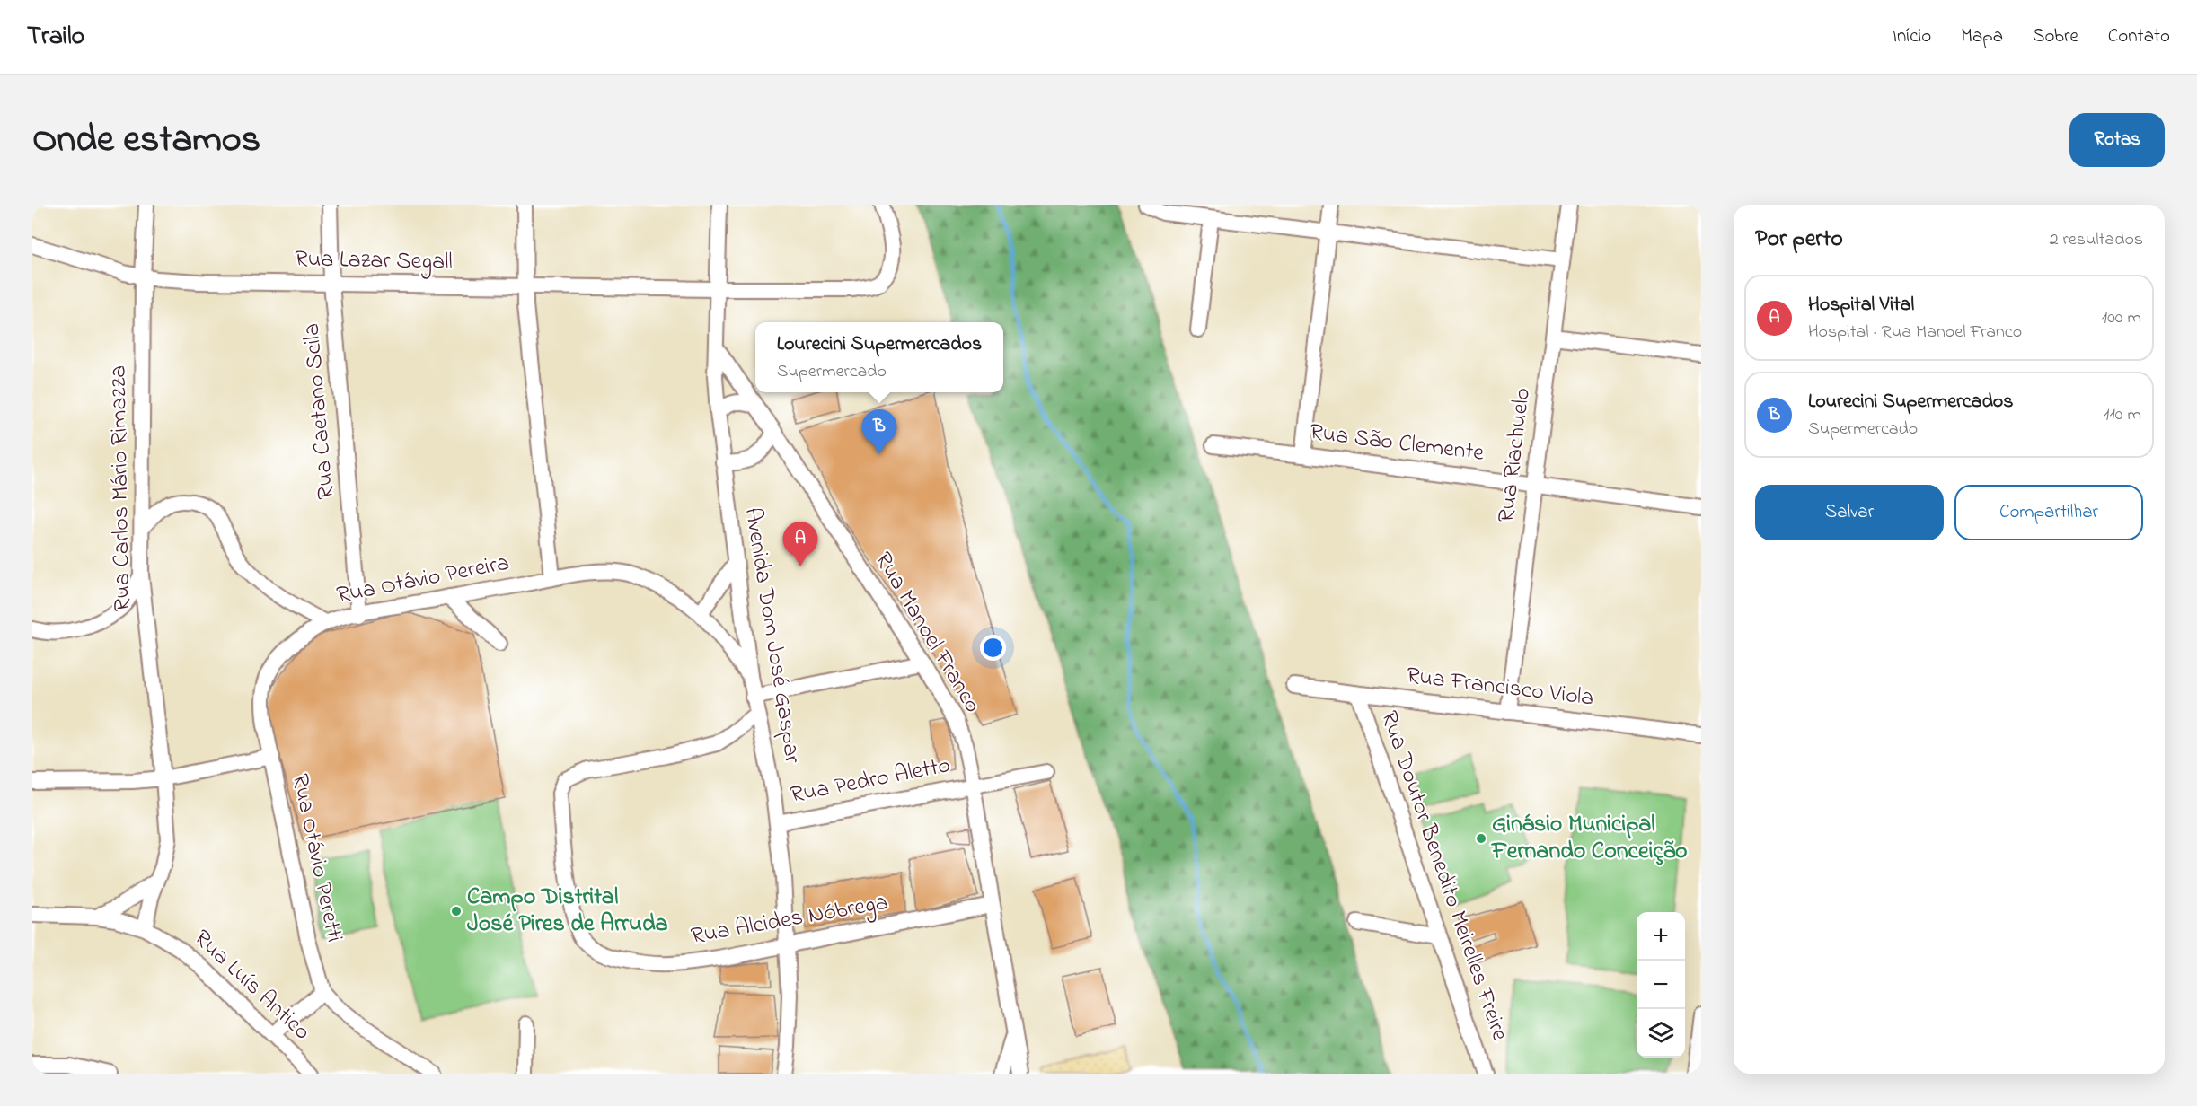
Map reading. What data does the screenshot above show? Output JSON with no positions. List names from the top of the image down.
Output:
{
  "streets": {
    "street": [
      "Rua Lazar Segall",
      "Rua Caetano Scila",
      "Rua São Clemente",
      "Rua Riachuelo",
      "Rua Carlos Mário Rimazza",
      "Rua Otávio Pereira",
      "Rua Manoel Franco",
      "Avenida Dom José Gaspar",
      "Rua Francisco Viola",
      "Rua Pedro Aletto",
      "Rua Otávio Peretti",
      "Rua Doutor Benedito Meirelles Freire",
      "Rua Alcides Nóbrega",
      "Rua Luís Antico"
    ]
  },
  "crossings": [
    ["Rua Lazar Segall", "Rua Caetano Scila"],
    ["Rua Lazar Segall", "Rua Carlos Mário Rimazza"],
    ["Rua Lazar Segall", "Avenida Dom José Gaspar"],
    ["Rua Caetano Scila", "Rua Otávio Pereira"],
    ["Rua São Clemente", "Rua Riachuelo"],
    ["Rua Riachuelo", "Rua Francisco Viola"],
    ["Rua Carlos Mário Rimazza", "Rua Otávio Pereira"],
    ["Rua Carlos Mário Rimazza", "Rua Luís Antico"],
    ["Rua Otávio Pereira", "Avenida Dom José Gaspar"],
    ["Rua Otávio Pereira", "Rua Otávio Peretti"],
    ["Rua Manoel Franco", "Avenida Dom José Gaspar"],
    ["Rua Manoel Franco", "Rua Pedro Aletto"],
    ["Rua Manoel Franco", "Rua Alcides Nóbrega"],
    ["Avenida Dom José Gaspar", "Rua Pedro Aletto"],
    ["Avenida Dom José Gaspar", "Rua Alcides Nóbrega"],
    ["Rua Francisco Viola", "Rua Doutor Benedito Meirelles Freire"]
  ],
  "places": ["Ginásio Municipal Fernando Conceição", "Campo Distrital José Pires de Arruda"],
  "page": {
    "header": "Trailo",
    "nav": [
      "Início",
      "Mapa",
      "Sobre",
      "Contato"
    ],
    "title": "Onde estamos",
    "buttons": [
      "Rotas",
      ["Salvar", "Compartilhar"]
    ],
    "heading": ["Por perto", "2 resultados"],
    "list": [
      {
        "mark": "A",
        "name": "Hospital Vital",
        "note": "Hospital · Rua Manoel Franco",
        "value": "100 m"
      },
      {
        "mark": "B",
        "name": "Lourecini Supermercados",
        "note": "Supermercado",
        "value": "110 m"
      }
    ],
    "popup": ["Lourecini Supermercados", "Supermercado"],
    "pins": ["B", "A"],
    "map_buttons": ["+", "−"]
  }
}
